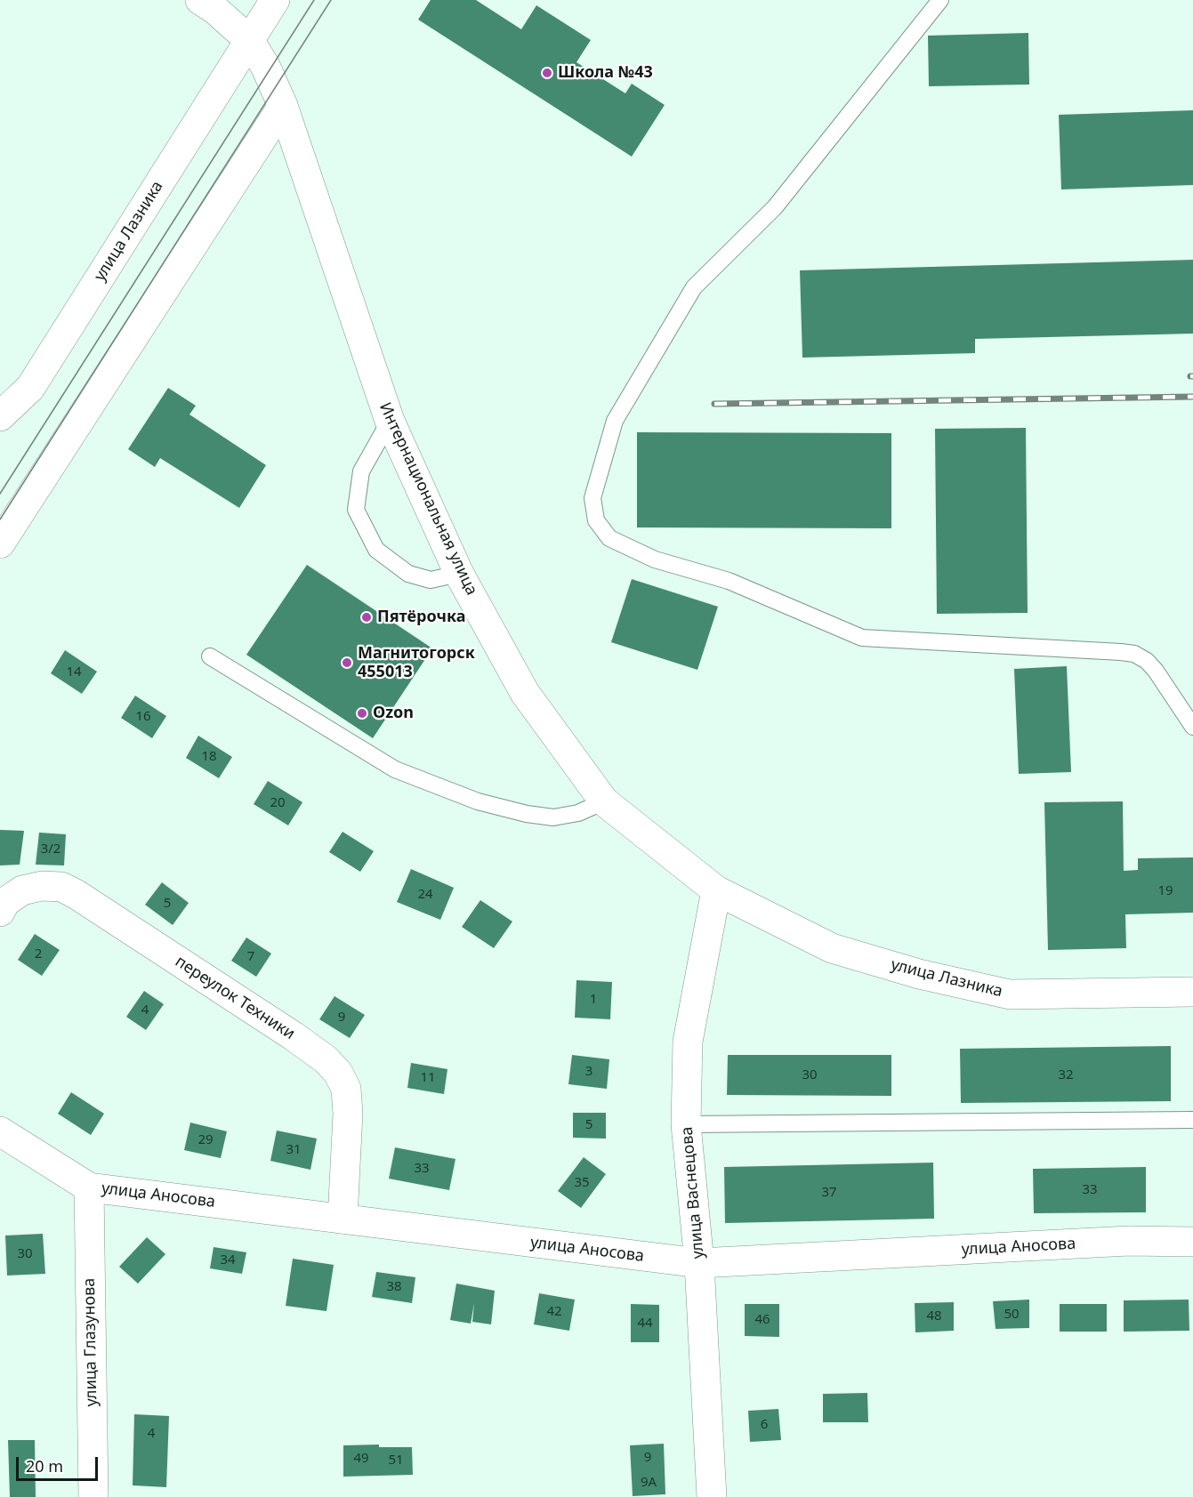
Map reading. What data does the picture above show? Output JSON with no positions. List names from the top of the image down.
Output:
{
  "streets": {
    "street": [
      "улица Лазника",
      "Интернациональная улица",
      "переулок Техники",
      "улица Васнецова",
      "улица Аносова",
      "улица Глазунова"
    ]
  },
  "crossings": [
    ["улица Лазника", "Интернациональная улица"],
    ["улица Лазника", "улица Васнецова"],
    ["Интернациональная улица", "улица Васнецова"],
    ["переулок Техники", "улица Аносова"],
    ["улица Васнецова", "улица Аносова"],
    ["улица Аносова", "улица Глазунова"]
  ],
  "places": [
    "Школа №43",
    "Пятёрочка",
    "Магнитогорск 455013",
    "Ozon"
  ],
  "house_numbers": [
    "14",
    "16",
    "18",
    "20",
    "3/2",
    "19",
    "24",
    "5",
    "2",
    "7",
    "1",
    "4",
    "9",
    "3",
    "30",
    "32",
    "11",
    "5",
    "29",
    "31",
    "33",
    "35",
    "33",
    "37",
    "30",
    "34",
    "38",
    "42",
    "50",
    "48",
    "46",
    "44",
    "6",
    "4",
    "9",
    "49",
    "51",
    "9А"
  ],
  "scale_bar": "20 m"
}
